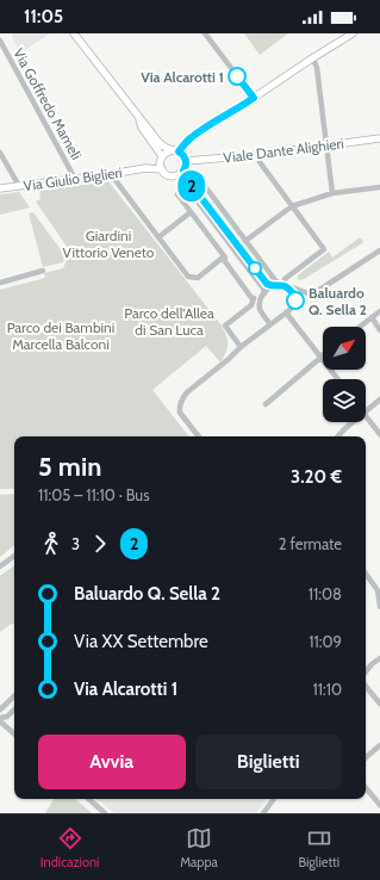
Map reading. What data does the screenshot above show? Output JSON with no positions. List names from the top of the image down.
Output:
{
  "streets": {
    "main road": ["Viale Dante Alighieri", "Via Giulio Biglieri"],
    "street": ["Via Goffredo Mameli"]
  },
  "crossings": [
    ["Via Goffredo Mameli", "Via Giulio Biglieri"],
    ["Viale Dante Alighieri", "Via Giulio Biglieri"]
  ],
  "parks": ["Giardini Vittorio Veneto", "Parco dell'Allea di San Luca", "Parco dei Bambini Marcella Balconi"],
  "places": ["Via Alcarotti 1", "Baluardo Q. Sella 2"],
  "lines": ["bus line 2"],
  "north": "top right",
  "page": {
    "status": "11:05",
    "on_map": "2",
    "heading": ["5 min", "11:05 – 11:10 · Bus", "3.20 €"],
    "legs": ["3", "2", "2 fermate"],
    "list": [
      {
        "name": "Baluardo Q. Sella 2",
        "value": "11:08"
      },
      {
        "name": "Via XX Settembre",
        "value": "11:09"
      },
      {
        "name": "Via Alcarotti 1",
        "value": "11:10"
      }
    ],
    "buttons": ["Avvia", "Biglietti"],
    "tabs": ["Indicazioni", "Mappa", "Biglietti"]
  }
}
